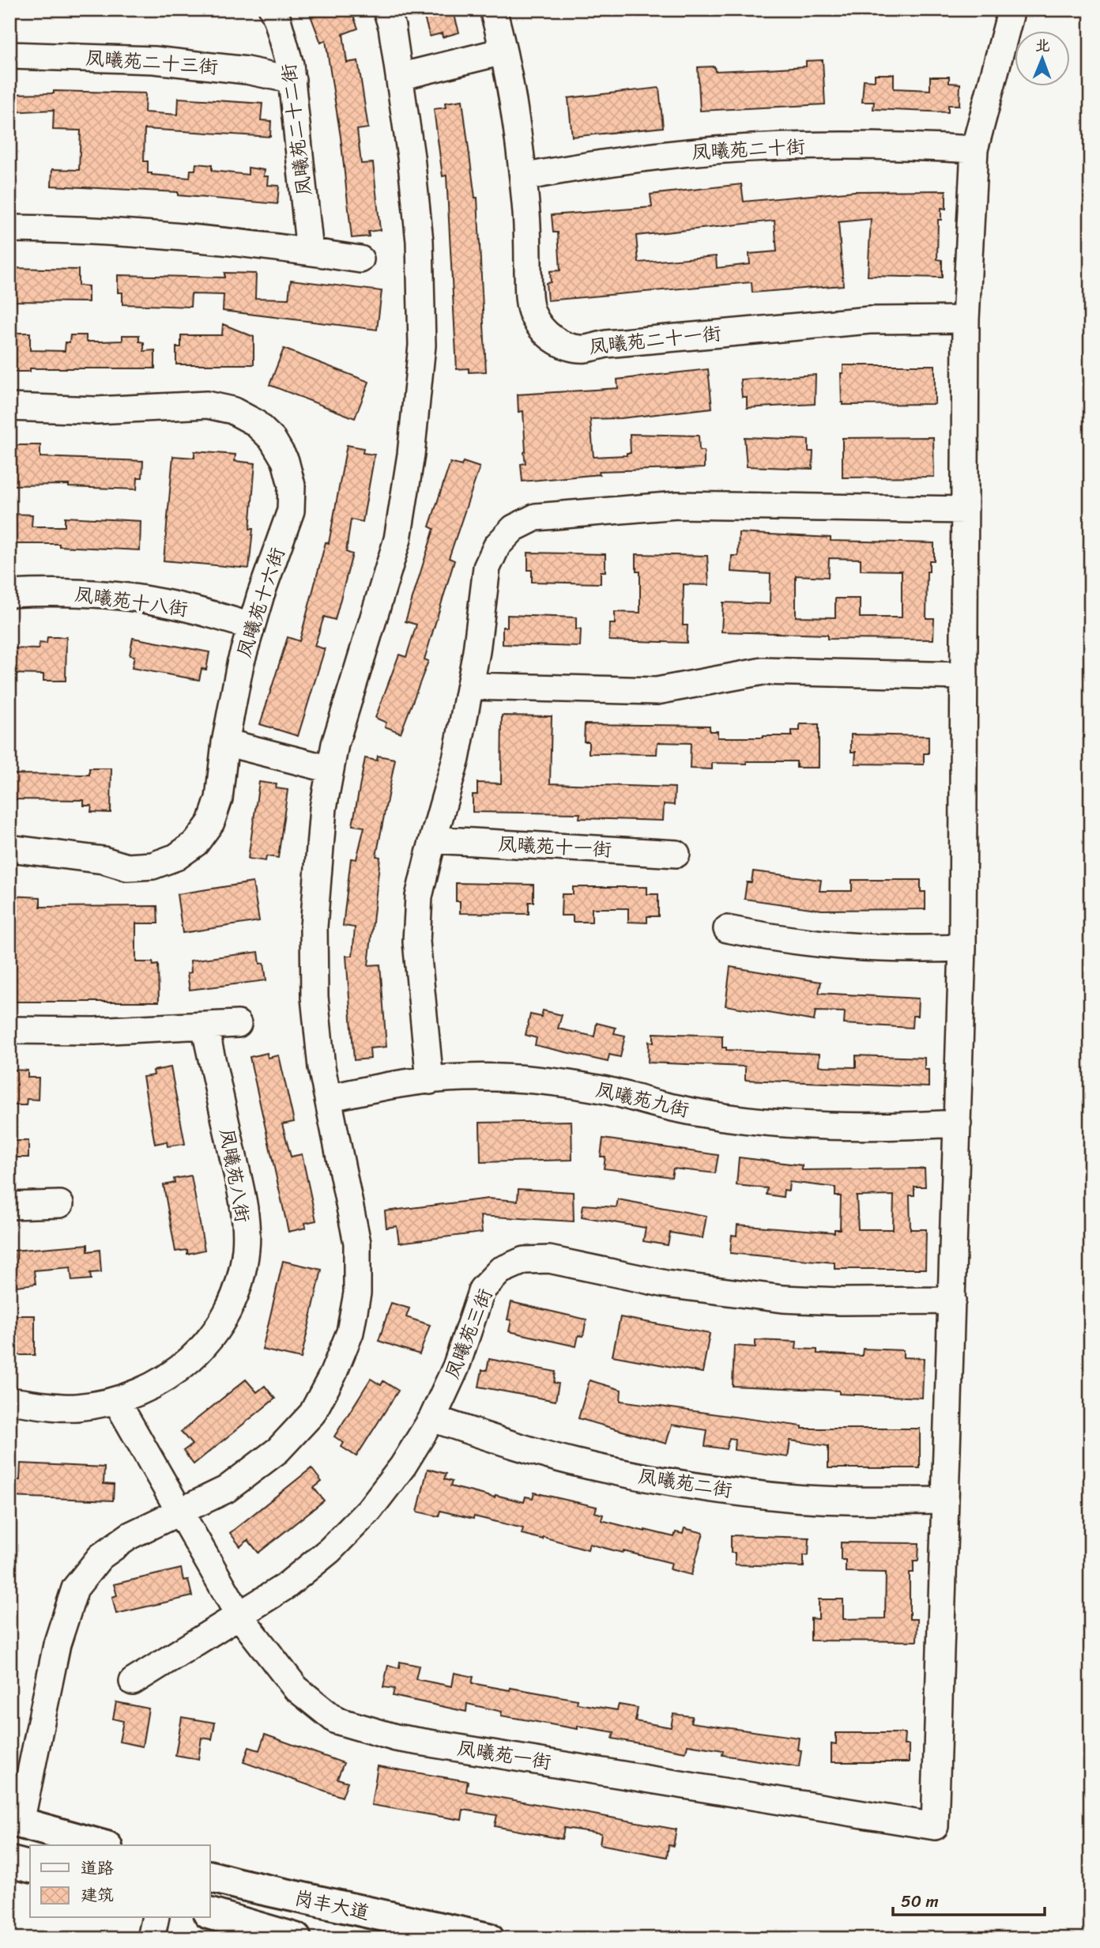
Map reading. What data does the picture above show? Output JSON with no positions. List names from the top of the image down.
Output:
{
  "streets": {
    "main road": ["岗丰大道"],
    "street": [
      "凤曦苑二十三街",
      "凤曦苑二十二街",
      "凤曦苑二十街",
      "凤曦苑二十一街",
      "凤曦苑十八街",
      "凤曦苑十六街",
      "凤曦苑十一街",
      "凤曦苑九街",
      "凤曦苑八街",
      "凤曦苑三街",
      "凤曦苑二街",
      "凤曦苑一街"
    ]
  },
  "crossings": [
    ["凤曦苑二十三街", "凤曦苑二十二街"],
    ["凤曦苑二十街", "凤曦苑二十一街"],
    ["凤曦苑十八街", "凤曦苑十六街"],
    ["凤曦苑八街", "凤曦苑一街"],
    ["凤曦苑三街", "凤曦苑二街"],
    ["凤曦苑三街", "凤曦苑一街"],
    ["凤曦苑二街", "凤曦苑一街"]
  ],
  "legend": ["道路", "建筑"],
  "scale_bar": "50 m",
  "north": "top"
}
